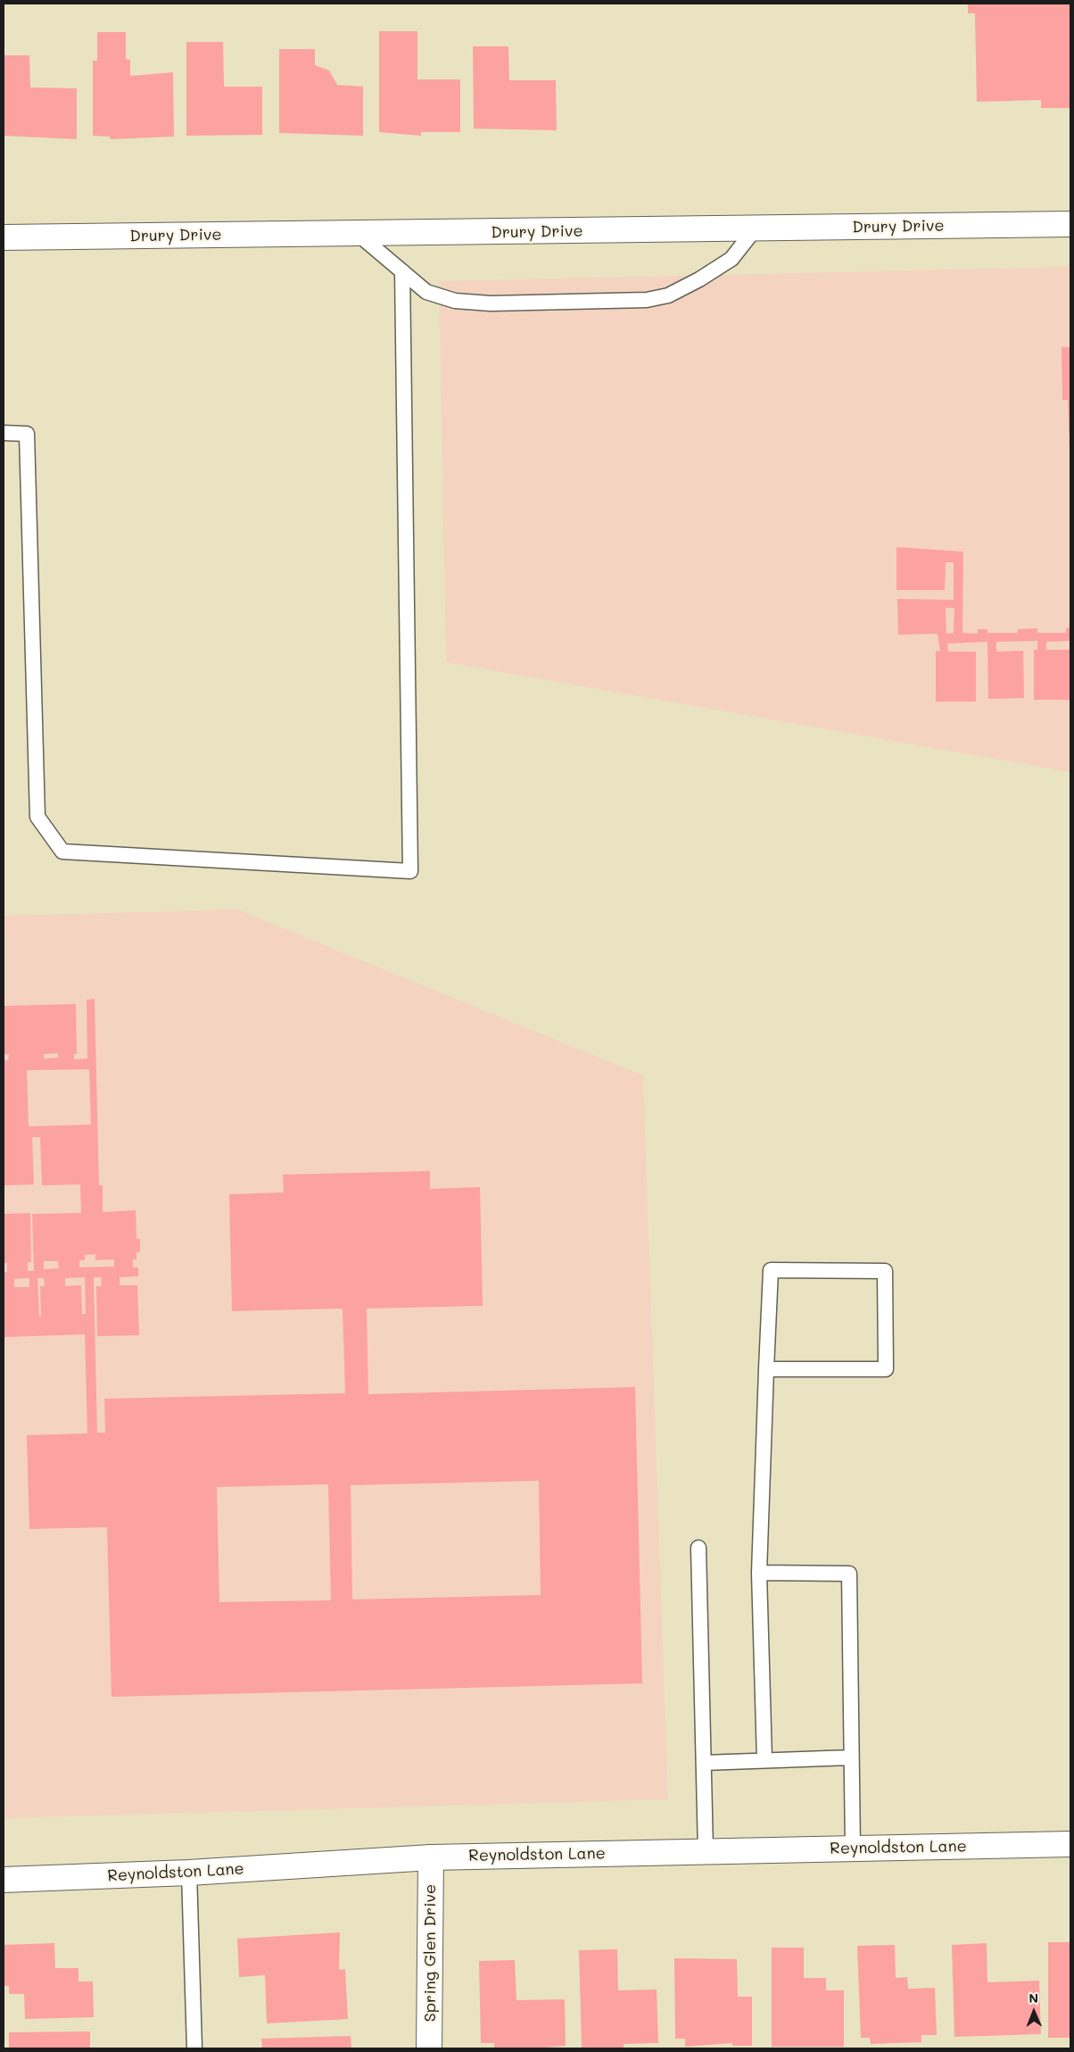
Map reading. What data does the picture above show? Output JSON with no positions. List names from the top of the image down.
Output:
{
  "streets": {
    "street": ["Drury Drive", "Reynoldston Lane", "Spring Glen Drive"]
  },
  "crossings": [
    ["Reynoldston Lane", "Spring Glen Drive"]
  ],
  "north": "top"
}
